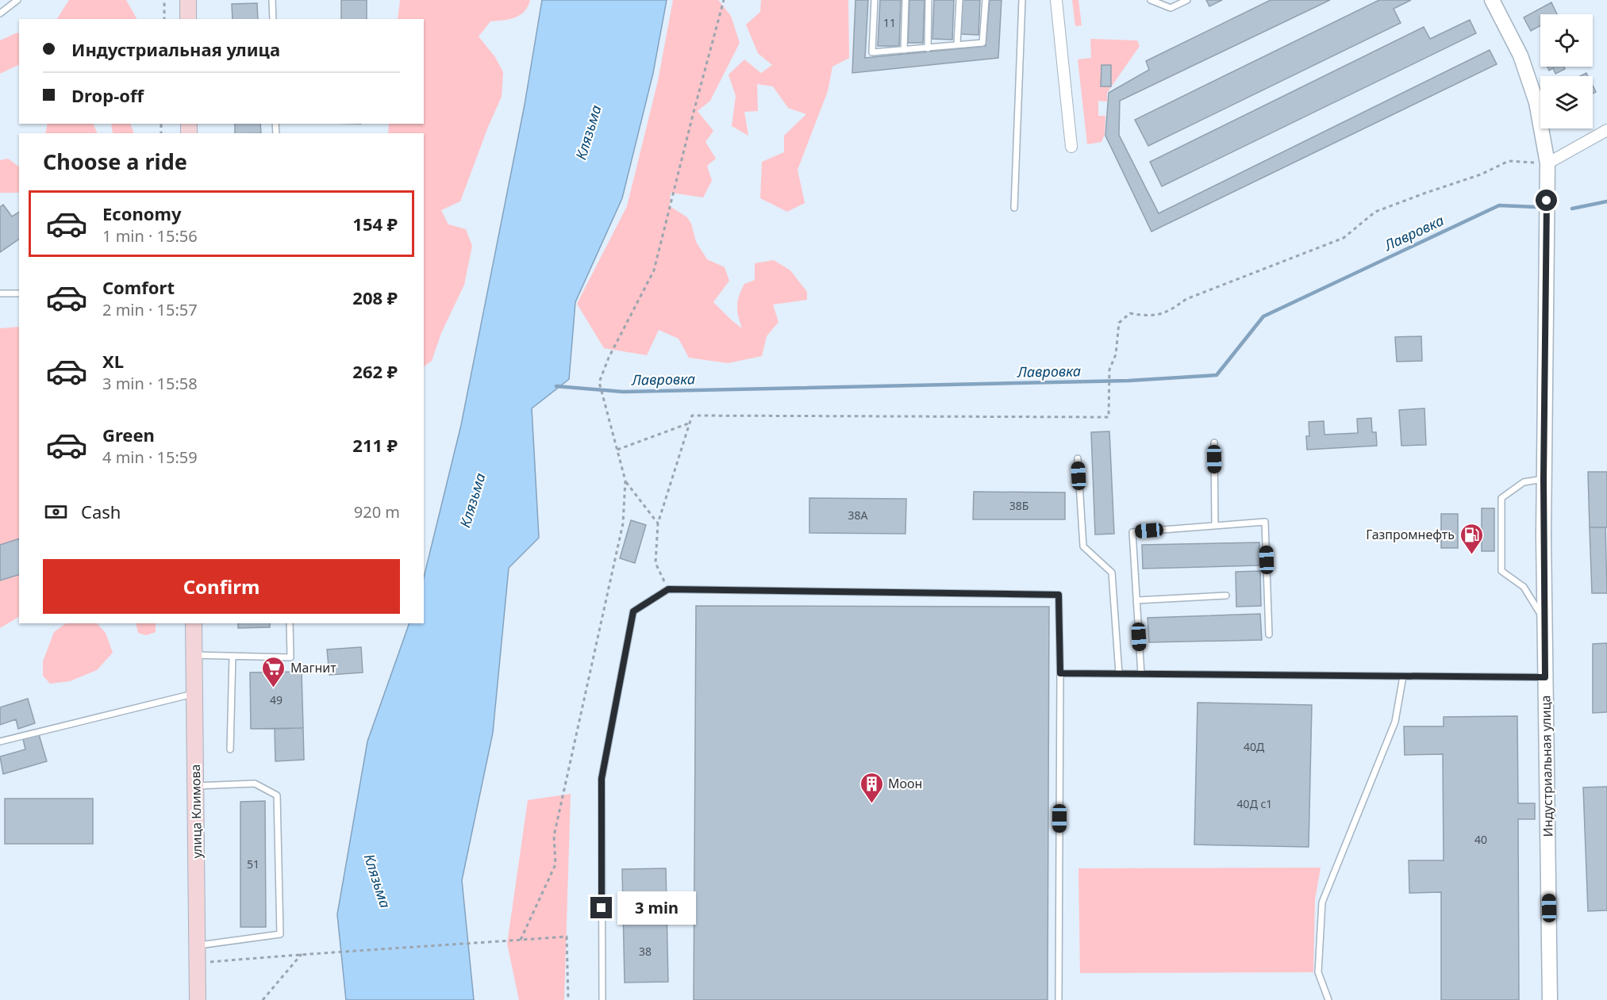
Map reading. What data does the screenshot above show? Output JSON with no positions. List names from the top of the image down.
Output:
{
  "streets": {
    "main road": ["улица Климова"],
    "street": ["Индустриальная улица"]
  },
  "water": ["Клязьма", "Лавровка"],
  "places": {
    "fuel station": ["Газпромнефть"],
    "supermarket": ["Магнит"],
    "building": ["Моон"]
  },
  "house_numbers": [
    "11",
    "38Б",
    "38А",
    "49",
    "40Д",
    "40Д с1",
    "40",
    "51",
    "38"
  ],
  "page": {
    "banner": ["Индустриальная улица", "Drop-off"],
    "heading": "Choose a ride",
    "list": [
      {
        "name": "Economy",
        "note": "1 min · 15:56",
        "value": "154 ₽"
      },
      {
        "name": "Comfort",
        "note": "2 min · 15:57",
        "value": "208 ₽"
      },
      {
        "name": "XL",
        "note": "3 min · 15:58",
        "value": "262 ₽"
      },
      {
        "name": "Green",
        "note": "4 min · 15:59",
        "value": "211 ₽"
      }
    ],
    "pay": ["Cash", "920 m"],
    "buttons": "Confirm",
    "bubble": "3 min"
  }
}
